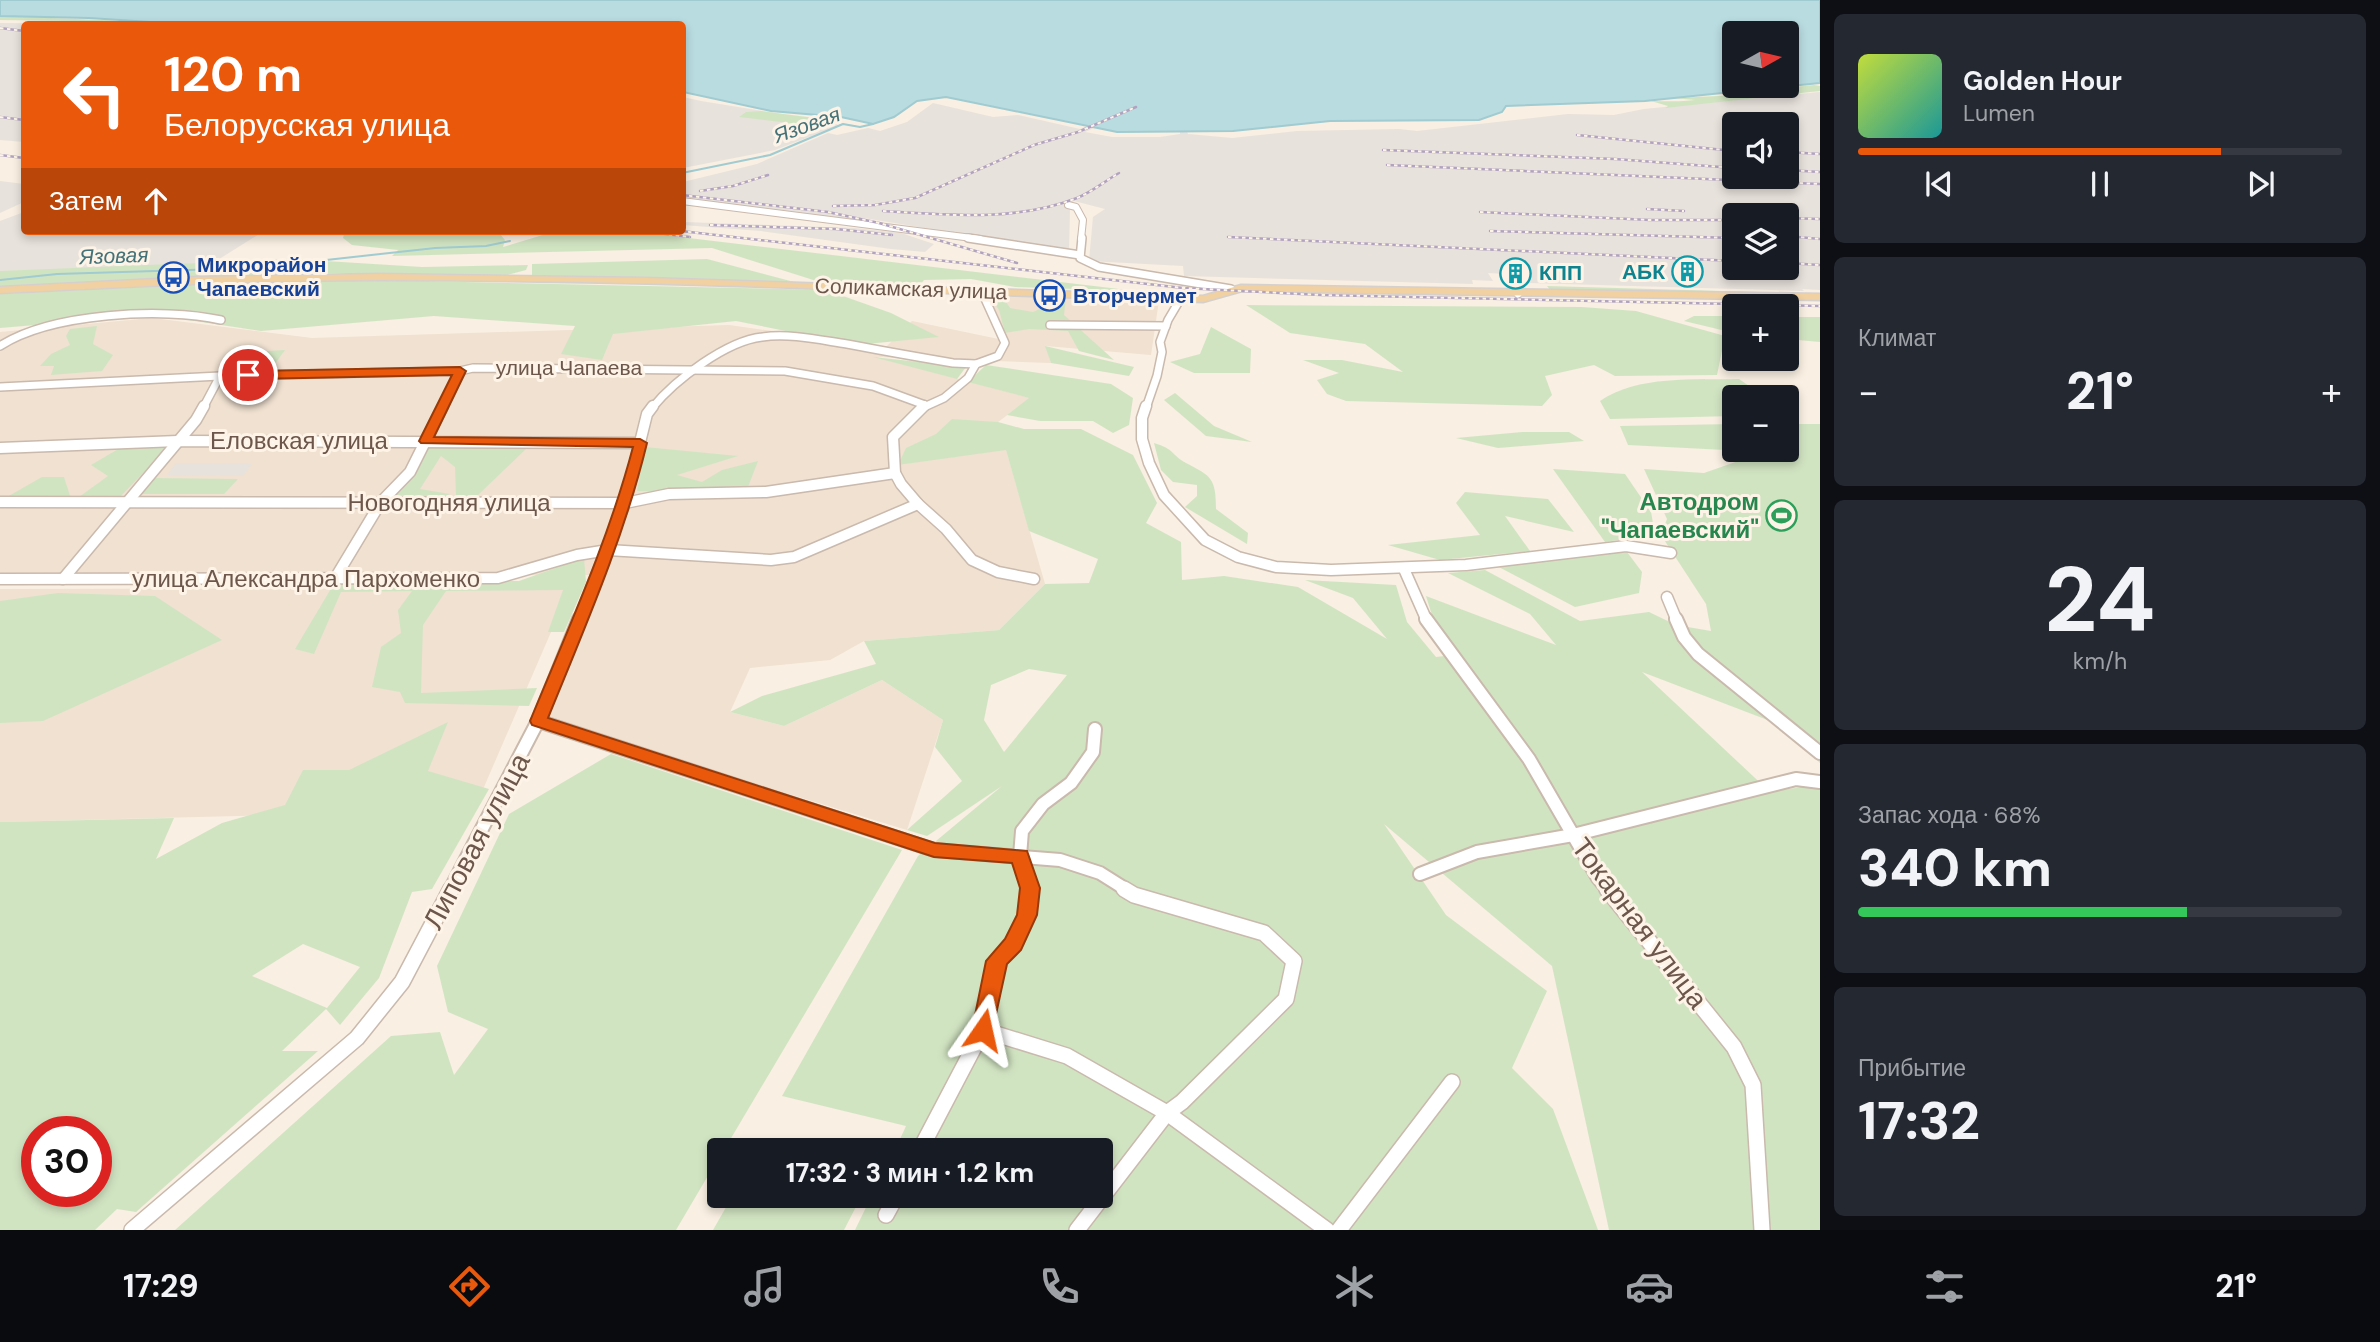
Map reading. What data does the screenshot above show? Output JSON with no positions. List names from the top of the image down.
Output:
{
  "streets": {
    "main road": ["Соликамская улица"],
    "street": [
      "улица Чапаева",
      "Еловская улица",
      "Новогодняя улица",
      "улица Александра Пархоменко",
      "Липовая улица",
      "Токарная улица"
    ]
  },
  "crossings": [
    ["улица Чапаева", "Липовая улица"],
    ["Еловская улица", "Липовая улица"],
    ["Новогодняя улица", "Липовая улица"],
    ["улица Александра Пархоменко", "Липовая улица"]
  ],
  "water": ["Язовая"],
  "places": {
    "building": ["АБК", "КПП"],
    "bus stop": ["Микрорайон Чапаевский", "Вторчермет"],
    "sports": ["Автодром \"Чапаевский\""]
  },
  "north": "right",
  "page": {
    "map_buttons": ["+", "−"],
    "turn": ["120 m", "Белорусская улица"],
    "song": ["Golden Hour", "Lumen"],
    "then": "Затем",
    "tile": [
      "Климат",
      ["24", "km/h"],
      ["Запас хода · 68%", "340 km"],
      ["Прибытие", "17:32"]
    ],
    "heat": ["−", "21°", "+"],
    "limit": "30",
    "trip": "17:32 · 3 мин · 1.2 km",
    "tabs": ["17:29", "21°"]
  }
}
